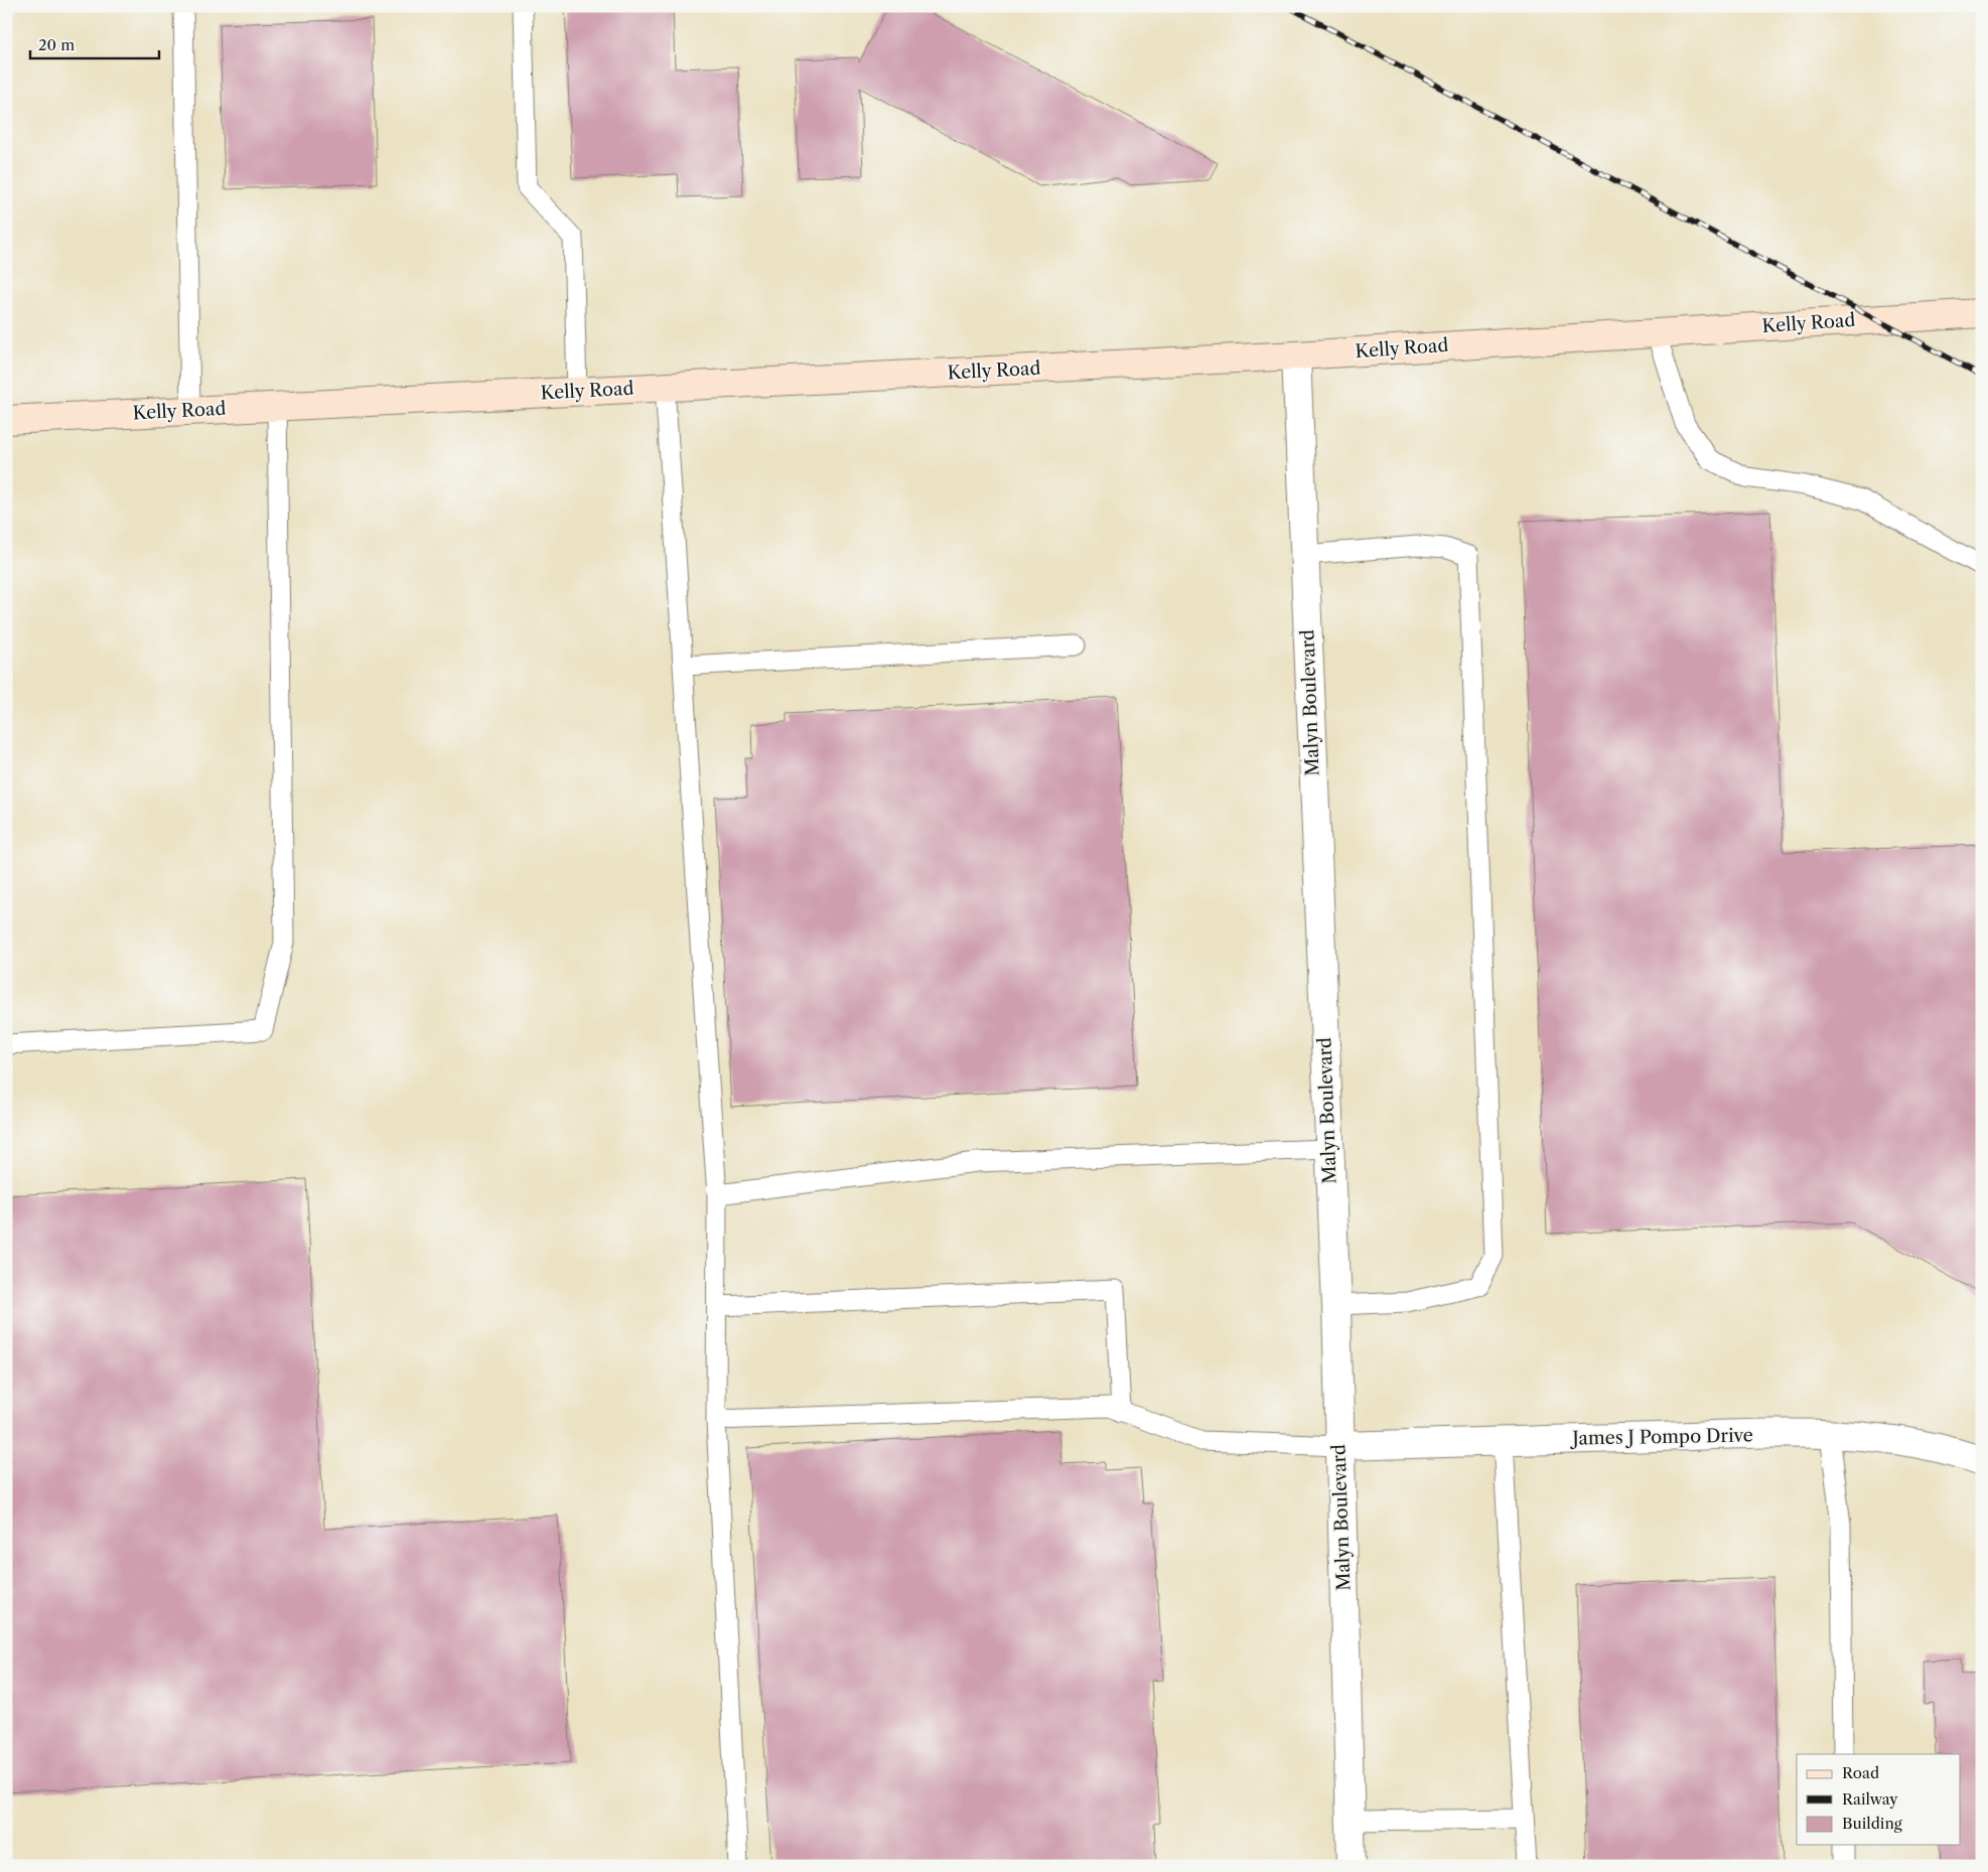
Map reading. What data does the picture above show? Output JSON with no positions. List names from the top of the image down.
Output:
{
  "streets": {
    "street": ["Kelly Road", "Malyn Boulevard", "James J Pompo Drive"]
  },
  "crossings": [
    ["Kelly Road", "Malyn Boulevard"],
    ["Malyn Boulevard", "James J Pompo Drive"]
  ],
  "legend": ["Road", "Railway", "Building"],
  "scale_bar": "20 m"
}
